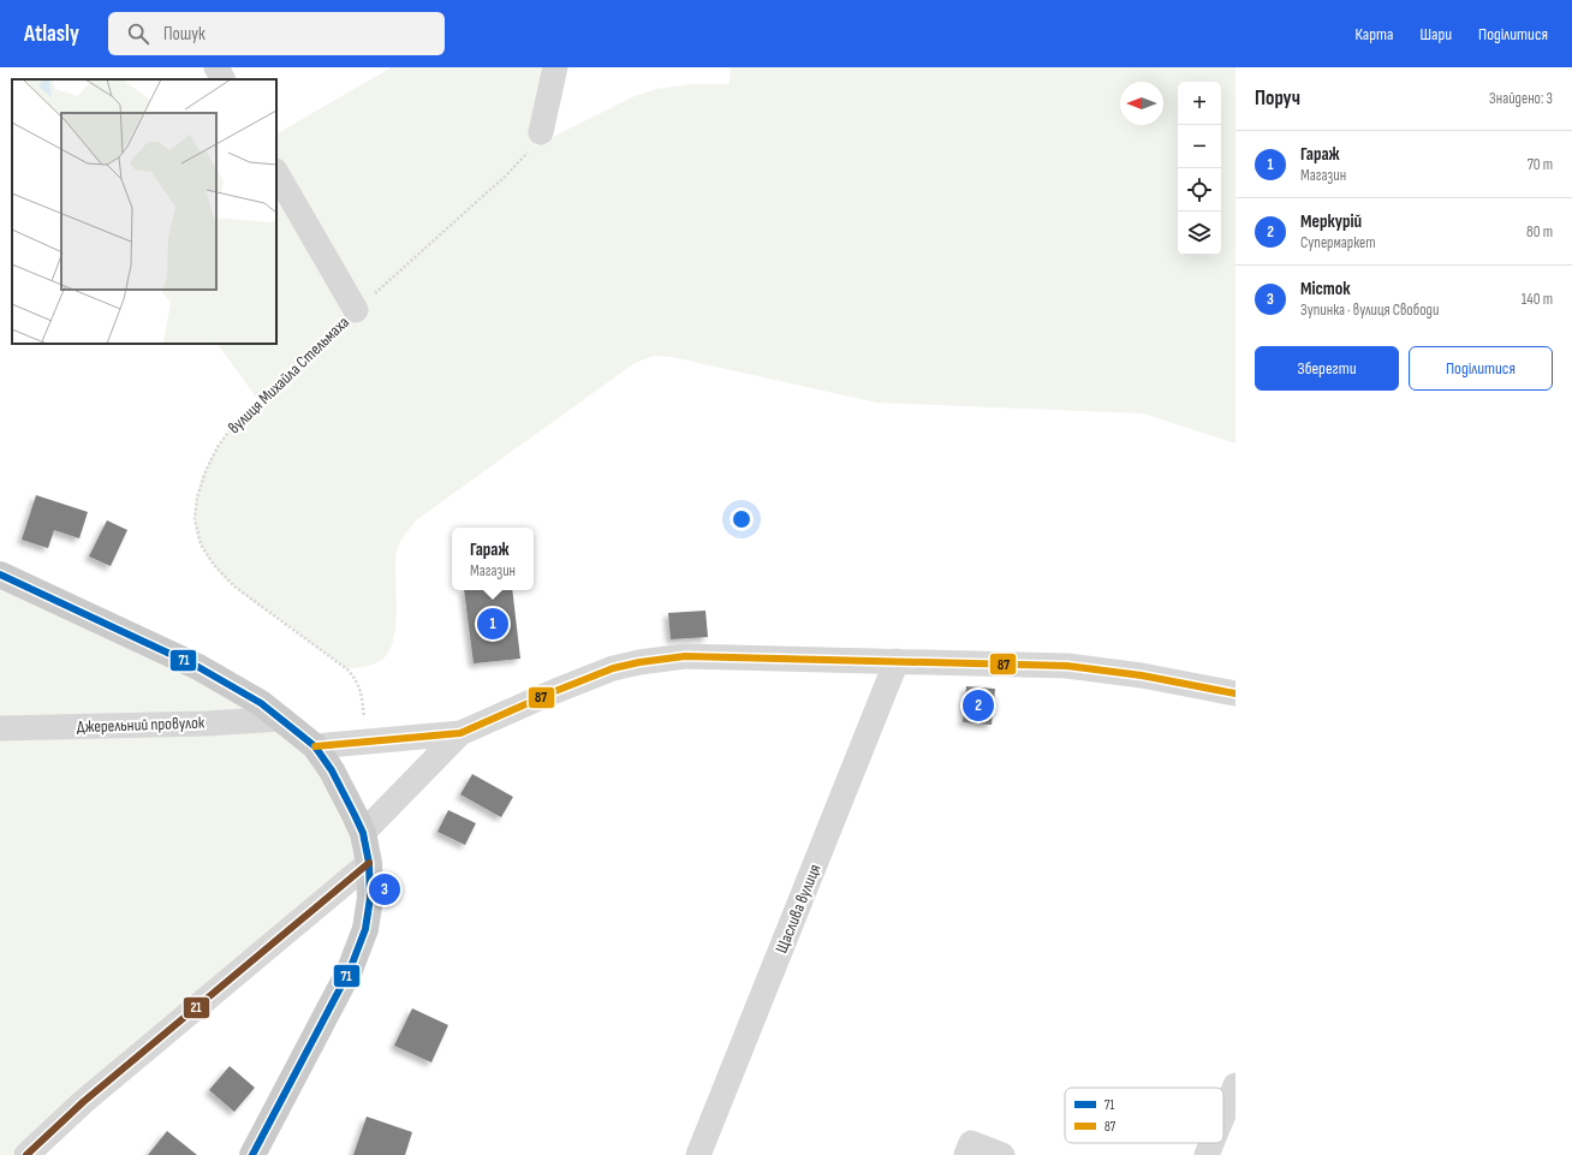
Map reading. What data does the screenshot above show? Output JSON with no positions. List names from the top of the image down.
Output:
{
  "streets": {
    "street": ["Джерельний провулок", "Щаслива вулиця"],
    "path": ["вулиця Михайла Стельмаха"]
  },
  "lines": ["transit line 71", "transit line 87", "transit line 21"],
  "legend": ["71", "87"],
  "north": "left",
  "page": {
    "header": "Atlasly",
    "search": "Пошук",
    "nav": ["Карта", "Шари", "Поділитися"],
    "heading": ["Поруч", "Знайдено: 3"],
    "map_buttons": ["+", "−"],
    "list": [
      {
        "mark": "1",
        "name": "Гараж",
        "note": "Магазин",
        "value": "70 m"
      },
      {
        "mark": "2",
        "name": "Меркурій",
        "note": "Супермаркет",
        "value": "80 m"
      },
      {
        "mark": "3",
        "name": "Місток",
        "note": "Зупинка · вулиця Свободи",
        "value": "140 m"
      }
    ],
    "buttons": ["Зберегти", "Поділитися"],
    "popup": ["Гараж", "Магазин"],
    "pins": ["1", "2", "3"]
  }
}
